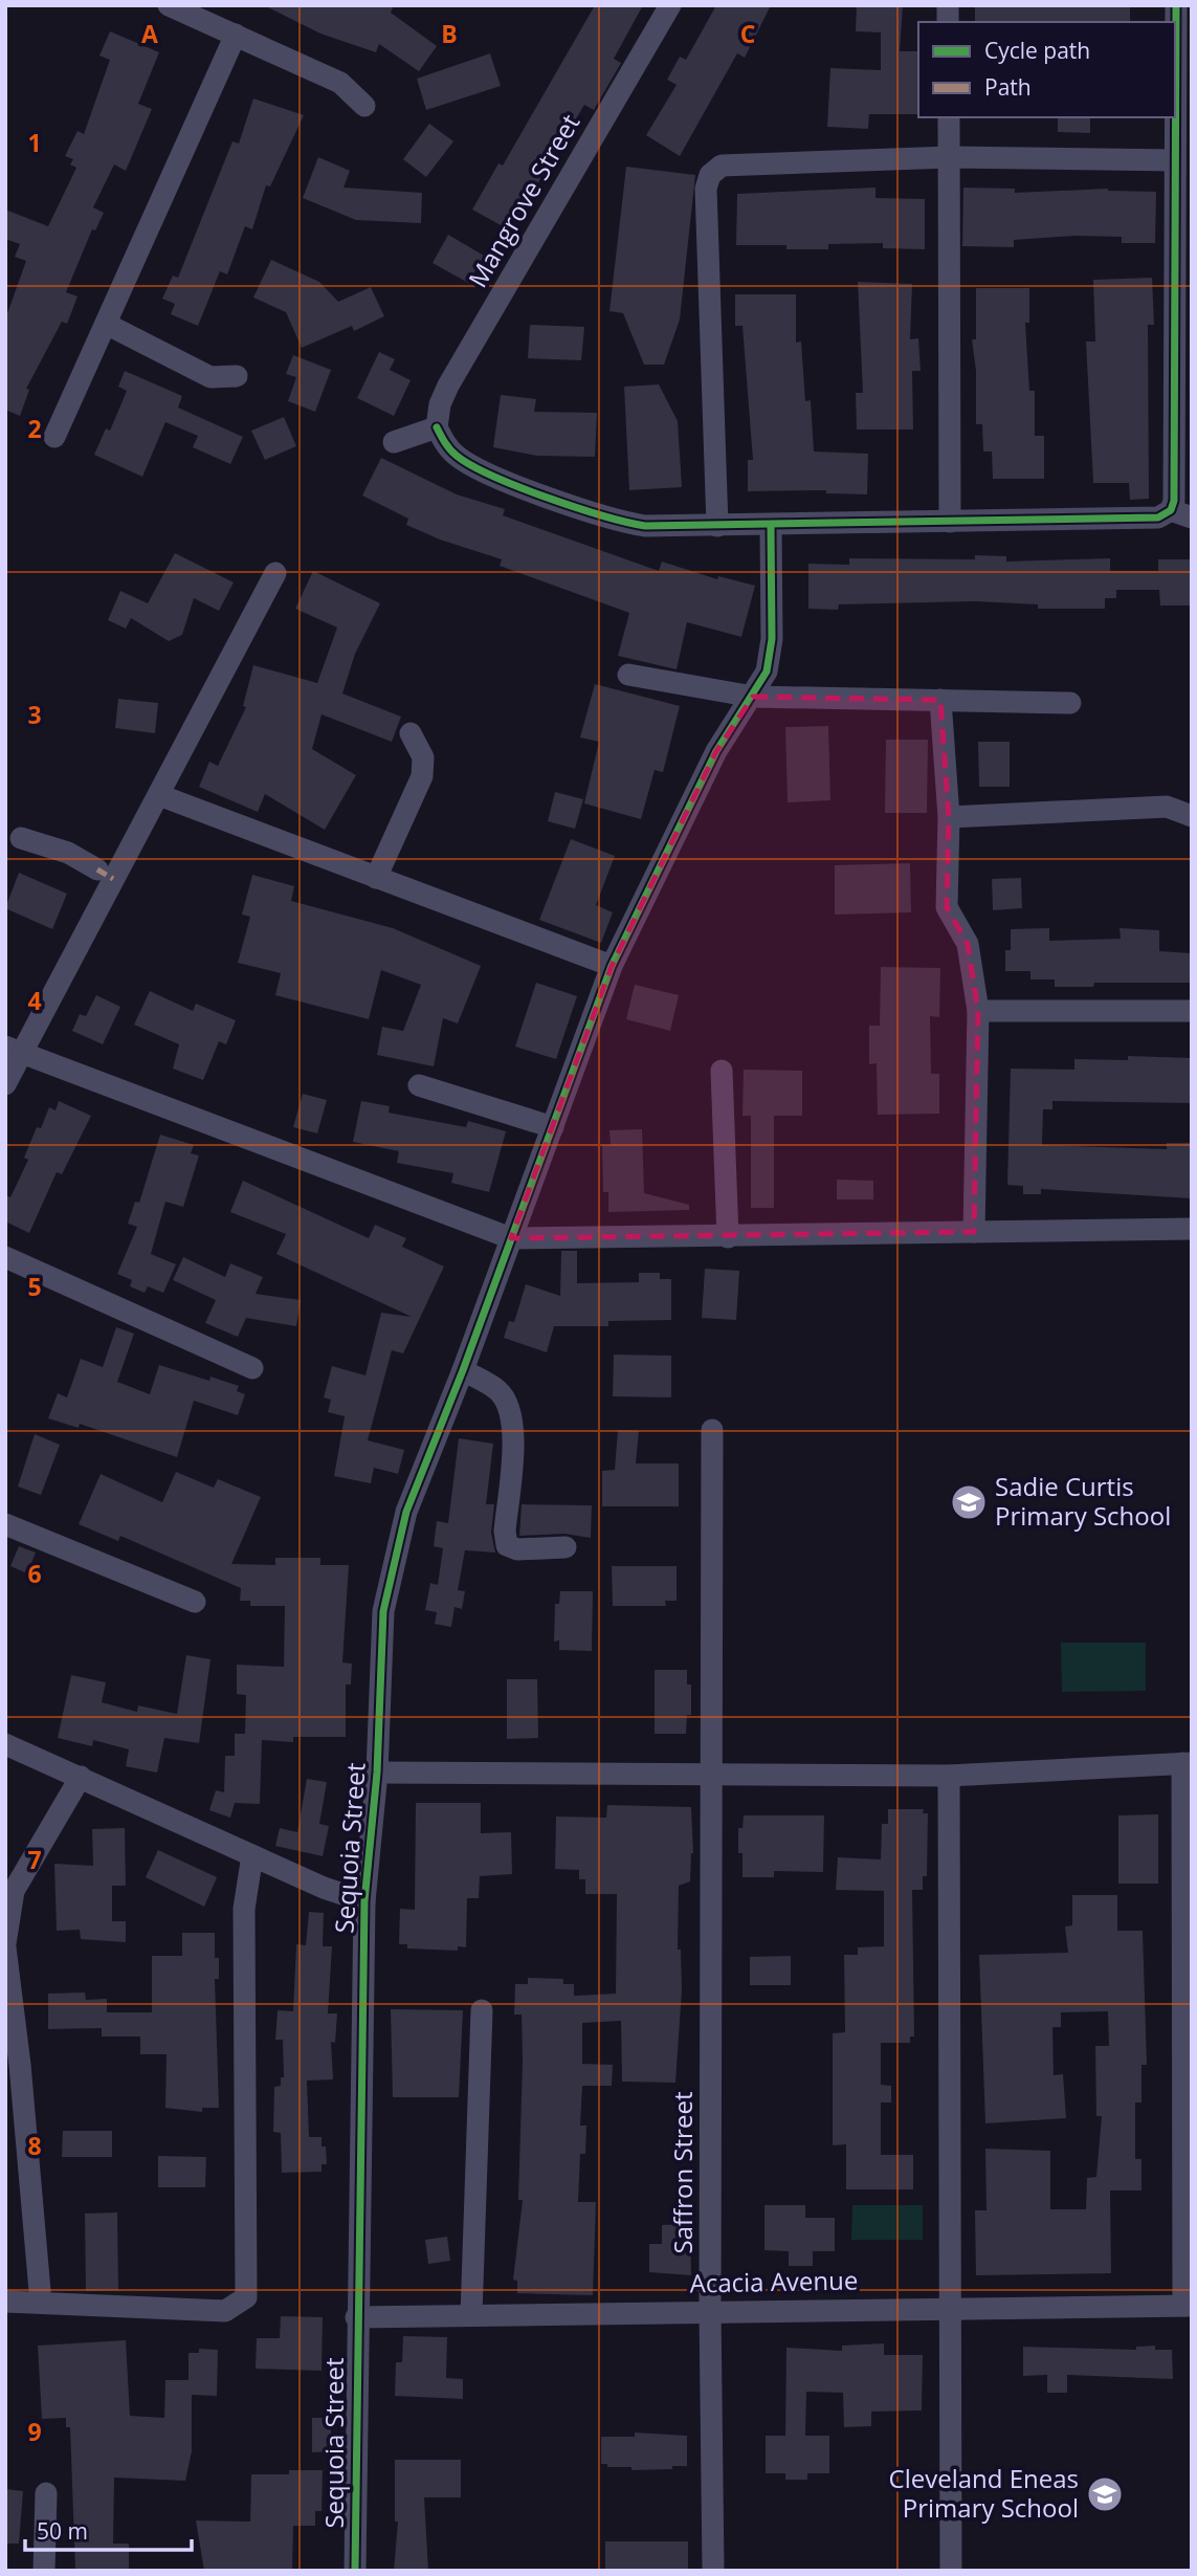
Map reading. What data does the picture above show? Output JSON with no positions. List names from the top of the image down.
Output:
{
  "streets": {
    "street": [
      "Mangrove Street",
      "Sequoia Street",
      "Saffron Street",
      "Acacia Avenue"
    ]
  },
  "crossings": [
    ["Sequoia Street", "Acacia Avenue"],
    ["Saffron Street", "Acacia Avenue"]
  ],
  "places": {
    "school or university": ["Sadie Curtis Primary School", "Cleveland Eneas Primary School"]
  },
  "legend": ["Cycle path", "Path"],
  "scale_bar": "50 m",
  "grid": {
    "columns": ["A", "B", "C"],
    "rows": [
      "1",
      "2",
      "3",
      "4",
      "5",
      "6",
      "7",
      "8",
      "9"
    ]
  }
}
